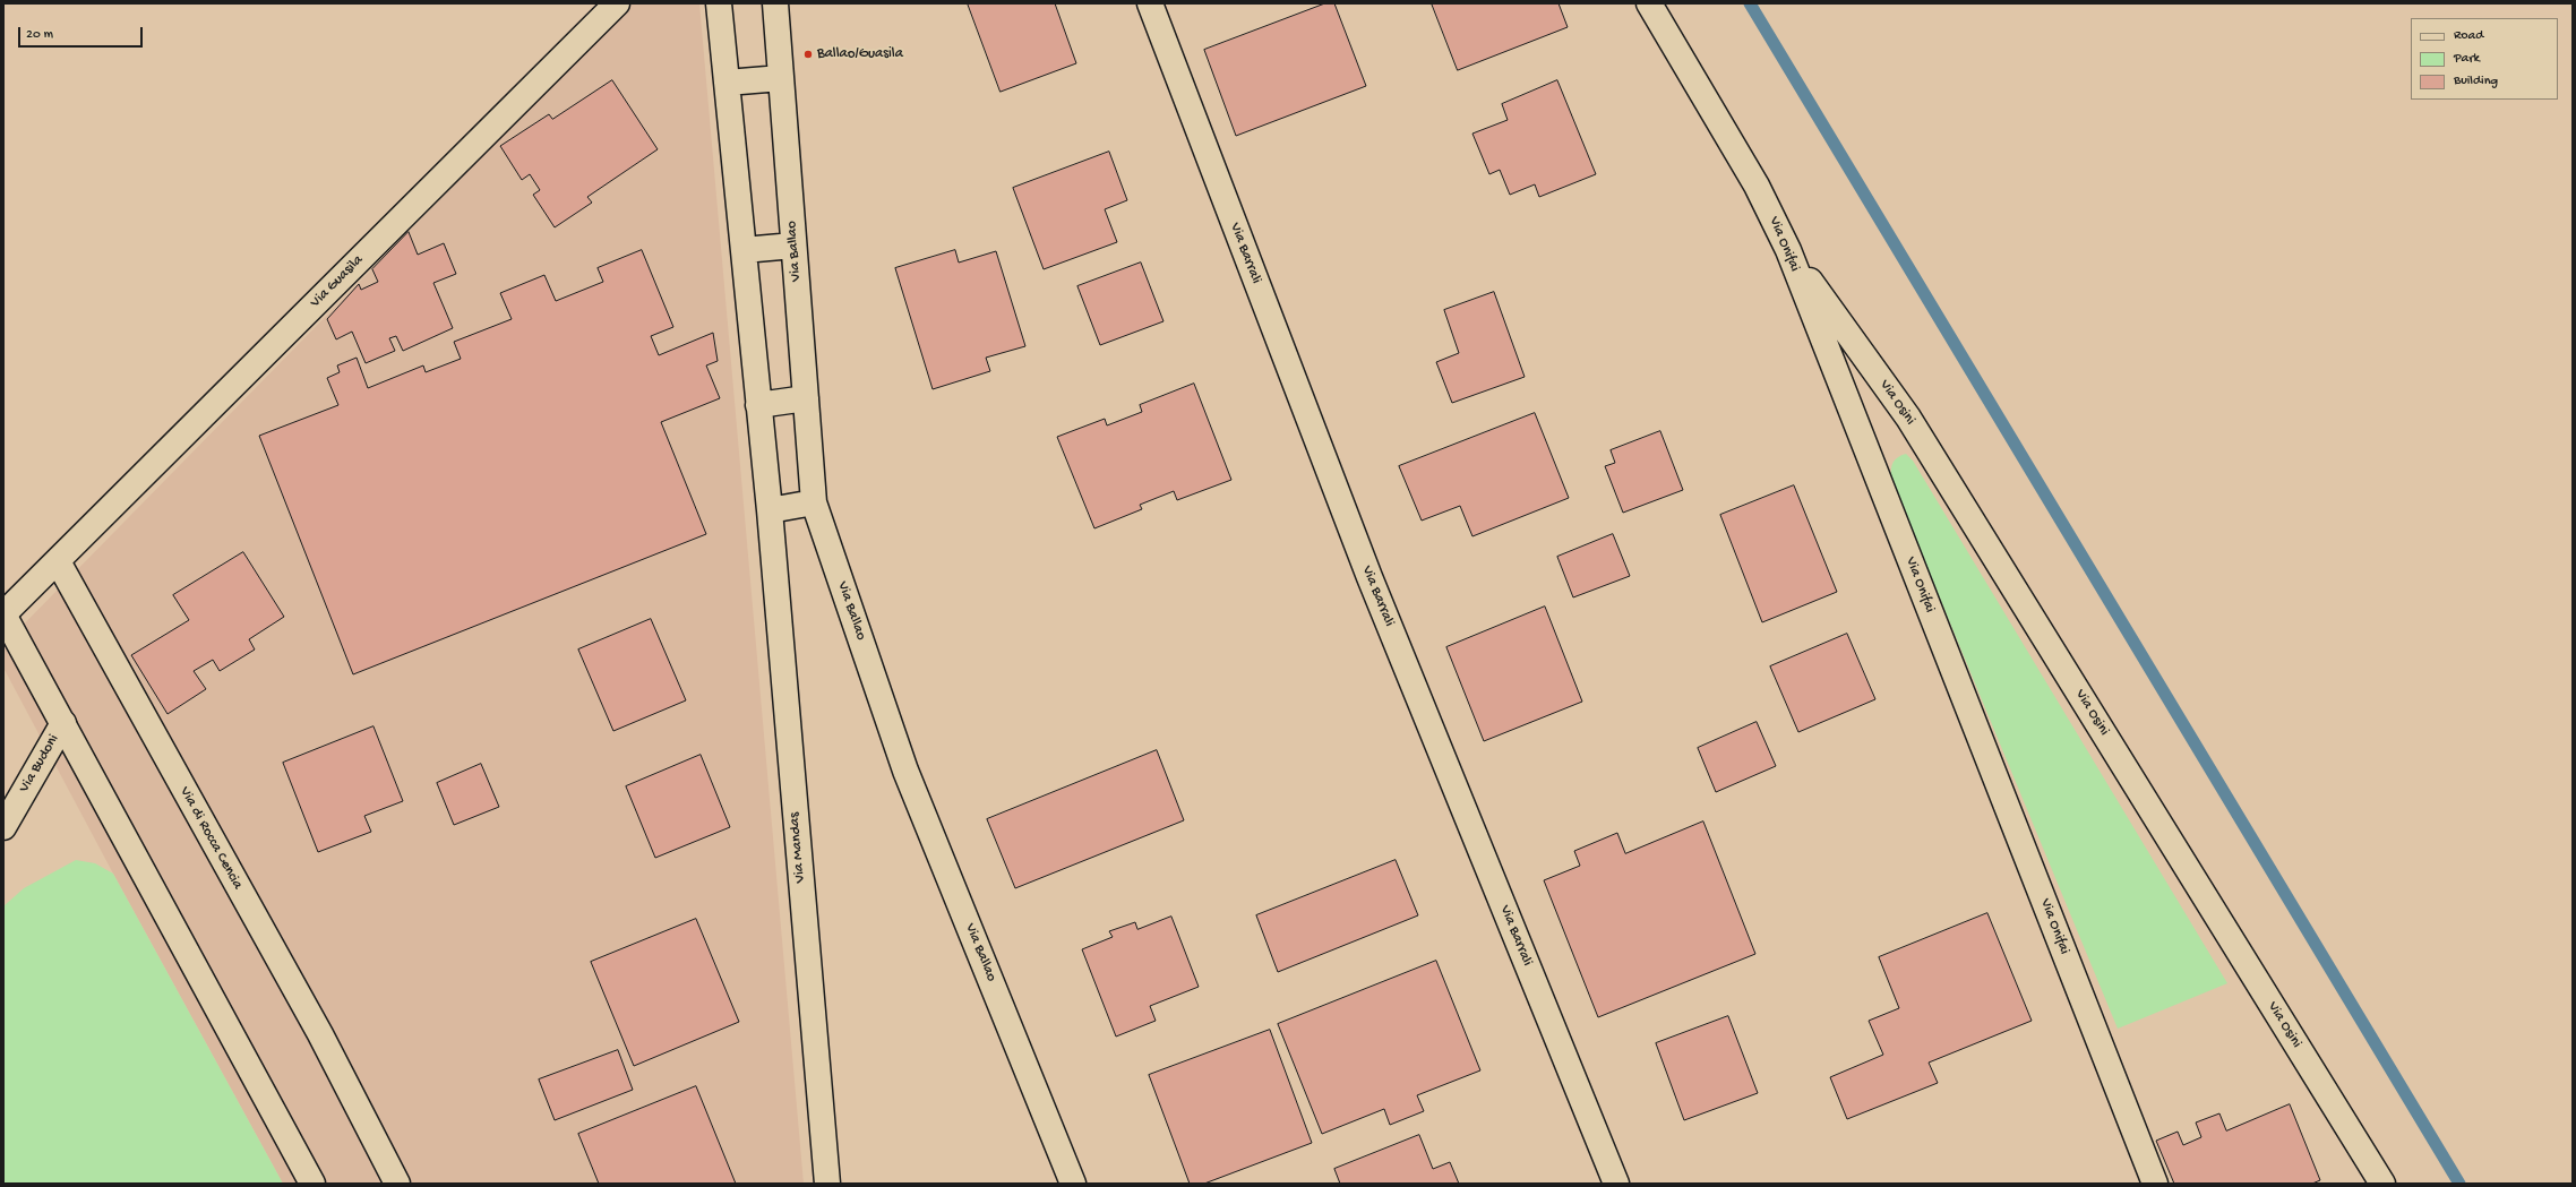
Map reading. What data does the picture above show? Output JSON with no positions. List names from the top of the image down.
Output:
{
  "streets": {
    "street": [
      "Via Onifai",
      "Via Ballao",
      "Via Barrali",
      "Via Guasila",
      "Via Osini",
      "Via Budoni",
      "Via di Rocca Cencia",
      "Via Mandas"
    ]
  },
  "crossings": [
    ["Via Onifai", "Via Osini"],
    ["Via Guasila", "Via di Rocca Cencia"]
  ],
  "places": ["Ballao/Guasila"],
  "legend": ["Road", "Park", "Building"],
  "scale_bar": "20 m"
}
